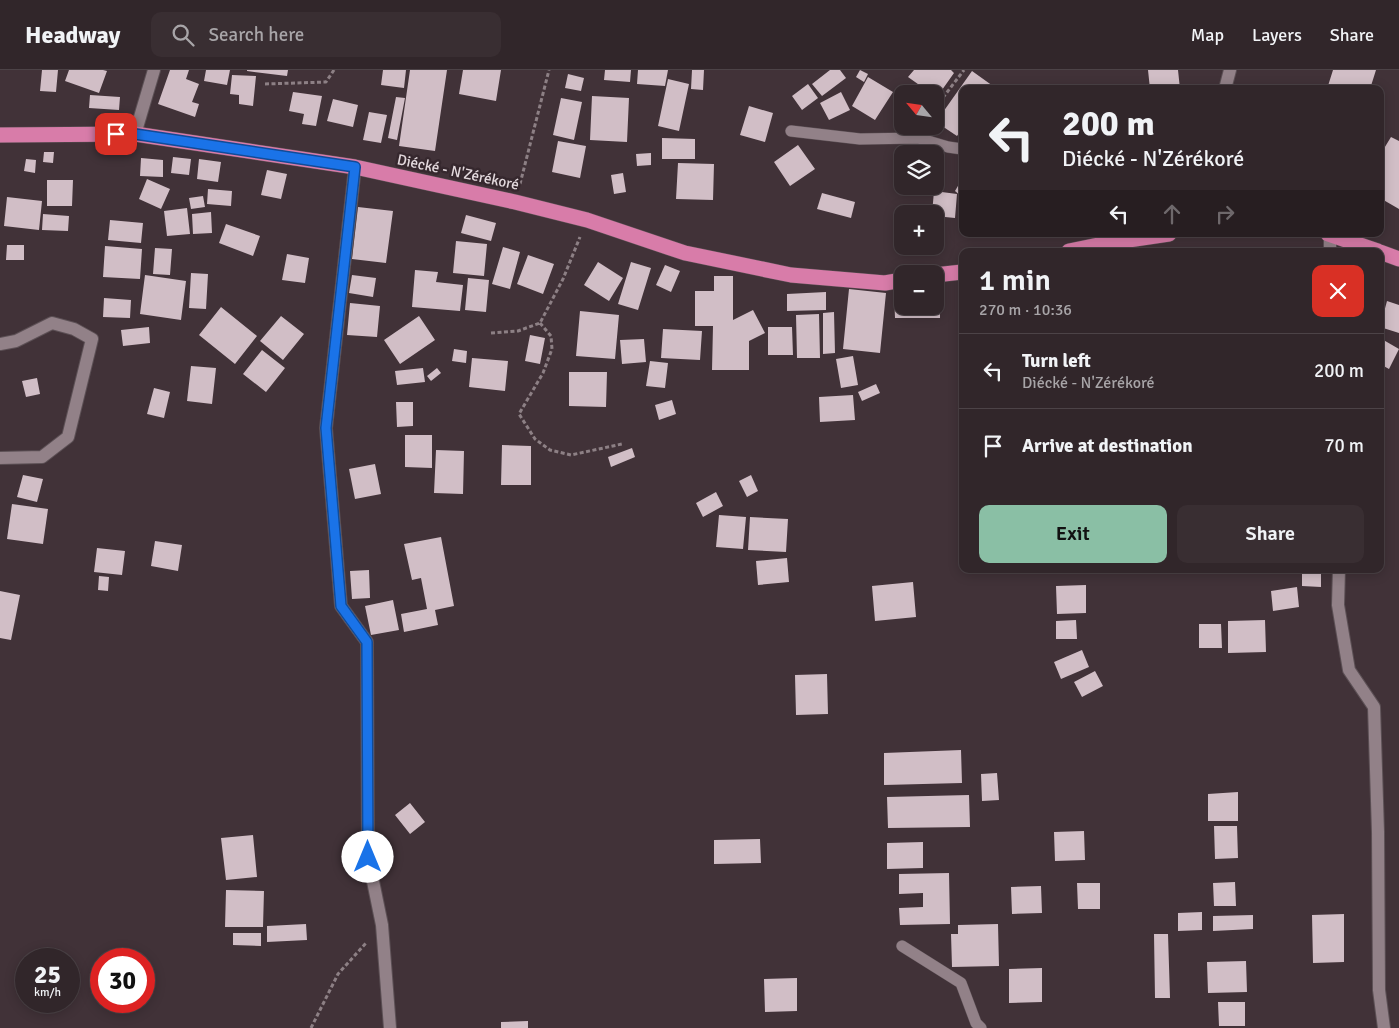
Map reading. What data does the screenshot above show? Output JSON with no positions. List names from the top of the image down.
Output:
{
  "streets": {
    "highway": ["Diécké - N'Zérékoré"]
  },
  "north": "top left",
  "page": {
    "header": "Headway",
    "search": "Search here",
    "nav": ["Map", "Layers", "Share"],
    "map_buttons": ["+", "−"],
    "turn": ["200 m", "Diécké - N'Zérékoré"],
    "heading": ["1 min", "270 m · 10:36"],
    "list": [
      {
        "name": "Turn left",
        "note": "Diécké - N'Zérékoré",
        "value": "200 m"
      },
      {
        "name": "Arrive at destination",
        "value": "70 m"
      }
    ],
    "buttons": ["Exit", "Share"],
    "speed": "25 km/h",
    "limit": "30"
  }
}
